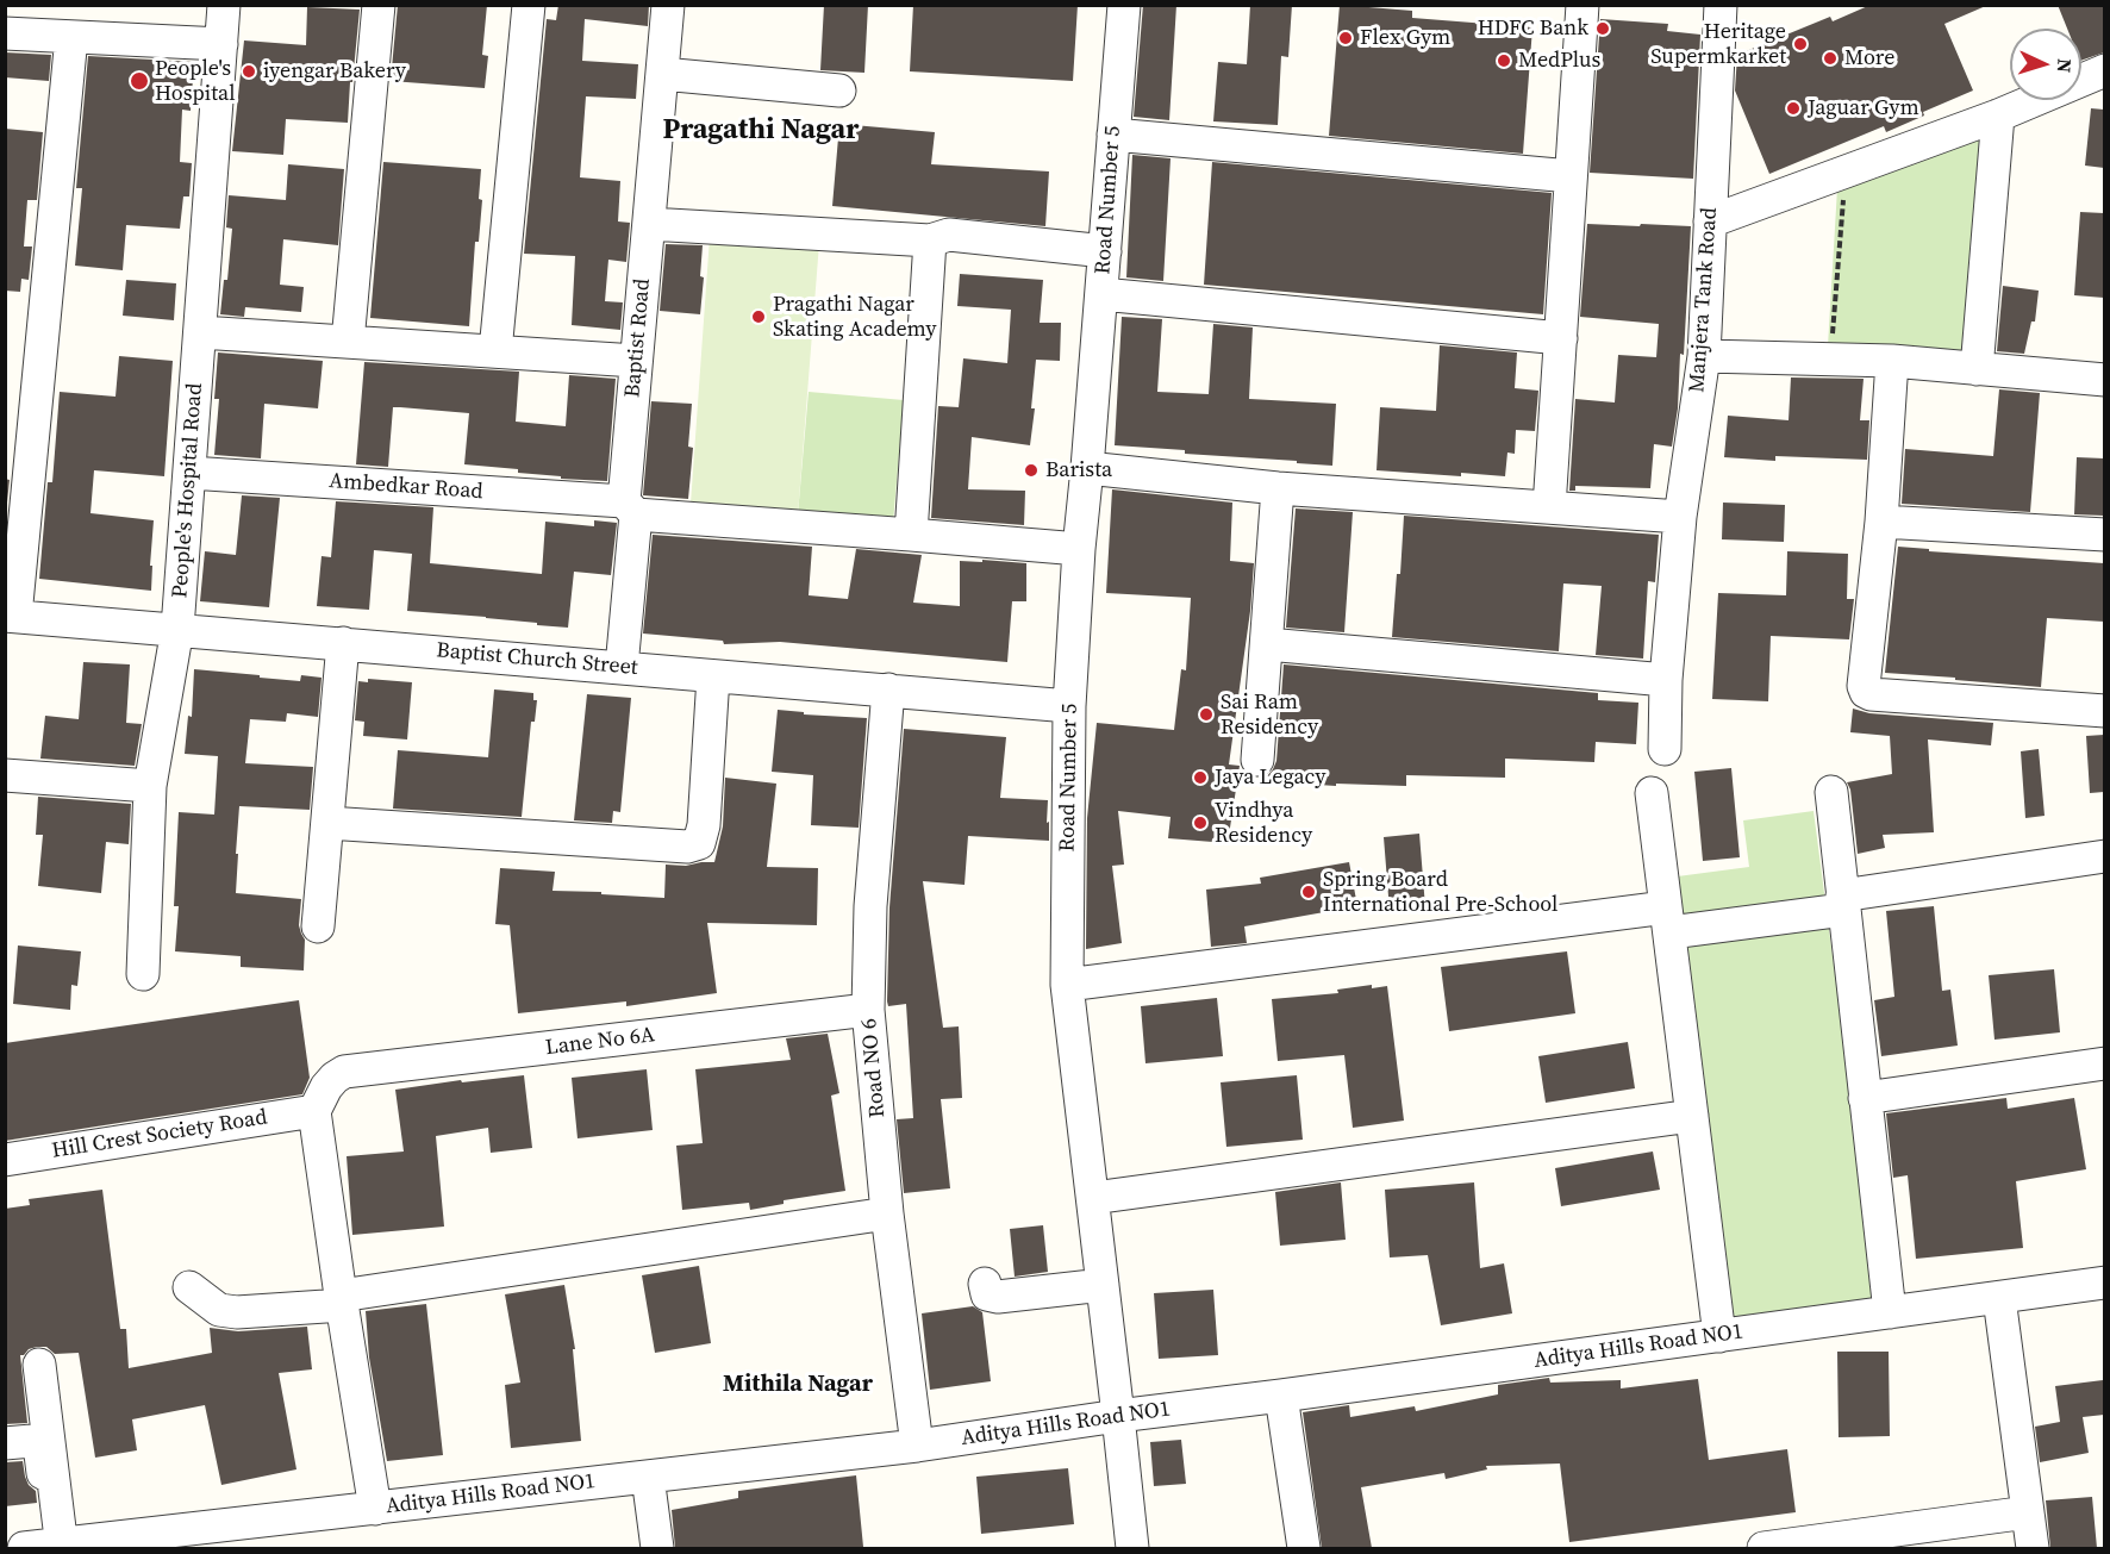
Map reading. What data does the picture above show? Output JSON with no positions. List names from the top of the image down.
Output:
{
  "streets": {
    "street": [
      "Road Number 5",
      "Manjera Tank Road",
      "Baptist Road",
      "Ambedkar Road",
      "People's Hospital Road",
      "Baptist Church Street",
      "Lane No 6A",
      "Road NO 6",
      "Hill Crest Society Road",
      "Aditya Hills Road NO1"
    ]
  },
  "crossings": [
    ["Road Number 5", "Ambedkar Road"],
    ["Road Number 5", "Baptist Church Street"],
    ["Road Number 5", "Aditya Hills Road NO1"],
    ["Baptist Road", "Ambedkar Road"],
    ["Baptist Road", "Baptist Church Street"],
    ["Ambedkar Road", "People's Hospital Road"],
    ["People's Hospital Road", "Baptist Church Street"],
    ["Baptist Church Street", "Road NO 6"],
    ["Lane No 6A", "Road NO 6"],
    ["Lane No 6A", "Hill Crest Society Road"],
    ["Road NO 6", "Aditya Hills Road NO1"]
  ],
  "districts": ["Pragathi Nagar", "Mithila Nagar"],
  "places": [
    "HDFC Bank",
    "Flex Gym",
    "Heritage Supermkarket",
    "More",
    "MedPlus",
    "iyengar Bakery",
    "People's Hospital",
    "Jaguar Gym",
    "Pragathi Nagar Skating Academy",
    "Barista",
    "Sai Ram Residency",
    "Jaya Legacy",
    "Vindhya Residency",
    "Spring Board International Pre-School"
  ],
  "north": "right"
}
